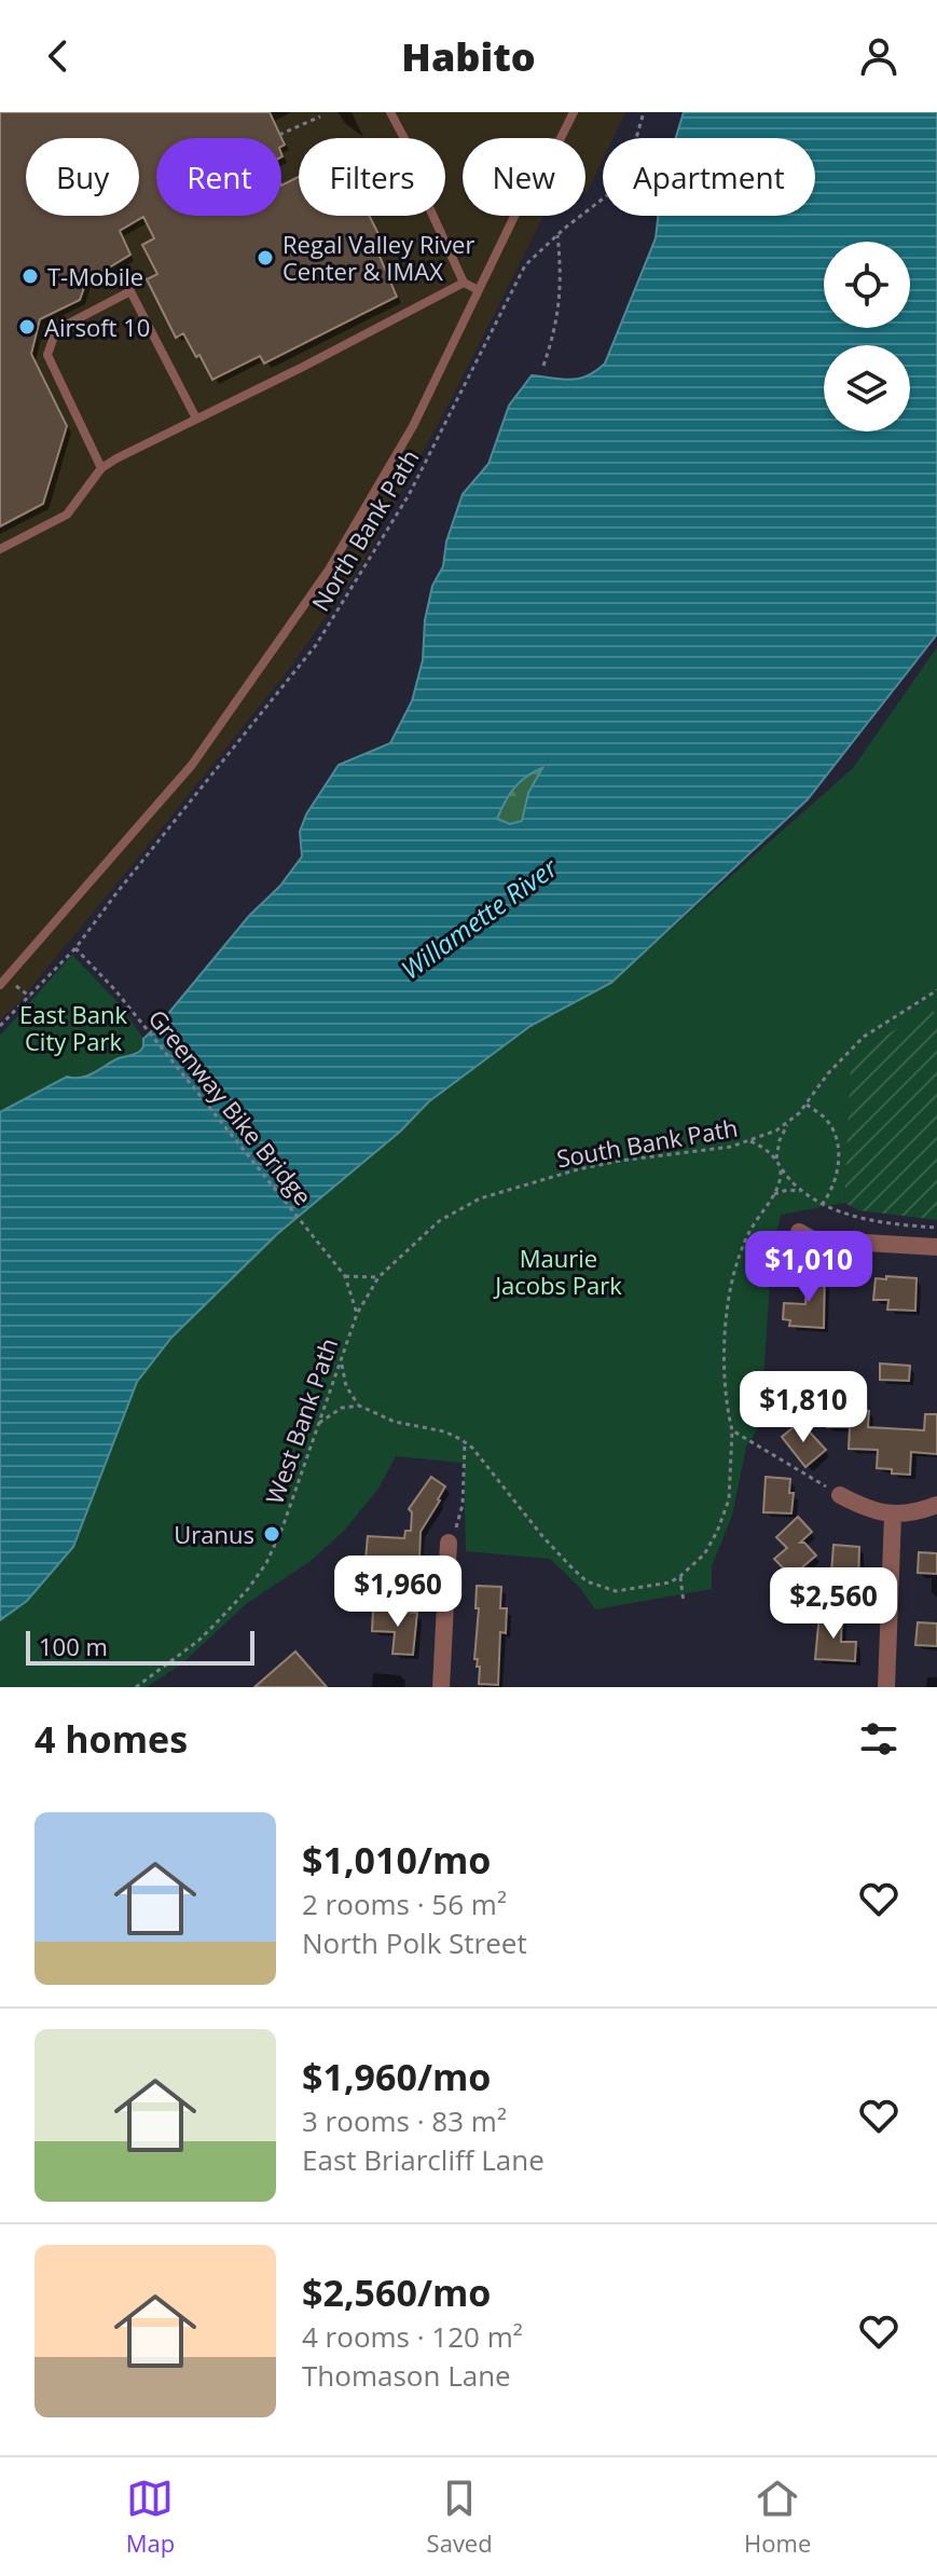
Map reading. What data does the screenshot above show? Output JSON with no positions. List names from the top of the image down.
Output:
{
  "streets": {
    "path": [
      "North Bank Path",
      "Greenway Bike Bridge",
      "South Bank Path",
      "West Bank Path"
    ]
  },
  "crossings": [
    ["North Bank Path", "Greenway Bike Bridge"],
    ["South Bank Path", "West Bank Path"]
  ],
  "water": ["Willamette River"],
  "parks": ["East Bank City Park", "Maurie Jacobs Park"],
  "places": [
    "Regal Valley River Center & IMAX",
    "T-Mobile",
    "Airsoft 10",
    "Uranus"
  ],
  "scale_bar": "100 m",
  "page": {
    "header": "Habito",
    "chip": [
      "Buy",
      "Rent",
      "Filters",
      "New",
      "Apartment"
    ],
    "price": [
      "$1,010",
      "$1,810",
      "$1,960",
      "$2,560"
    ],
    "scale": "100 m",
    "heading": "4 homes",
    "list": [
      {
        "name": "$1,010/mo",
        "note": "2 rooms · 56 m² · North Polk Street"
      },
      {
        "name": "$1,960/mo",
        "note": "3 rooms · 83 m² · East Briarcliff Lane"
      },
      {
        "name": "$2,560/mo",
        "note": "4 rooms · 120 m² · Thomason Lane"
      }
    ],
    "tabs": ["Map", "Saved", "Home"]
  }
}
